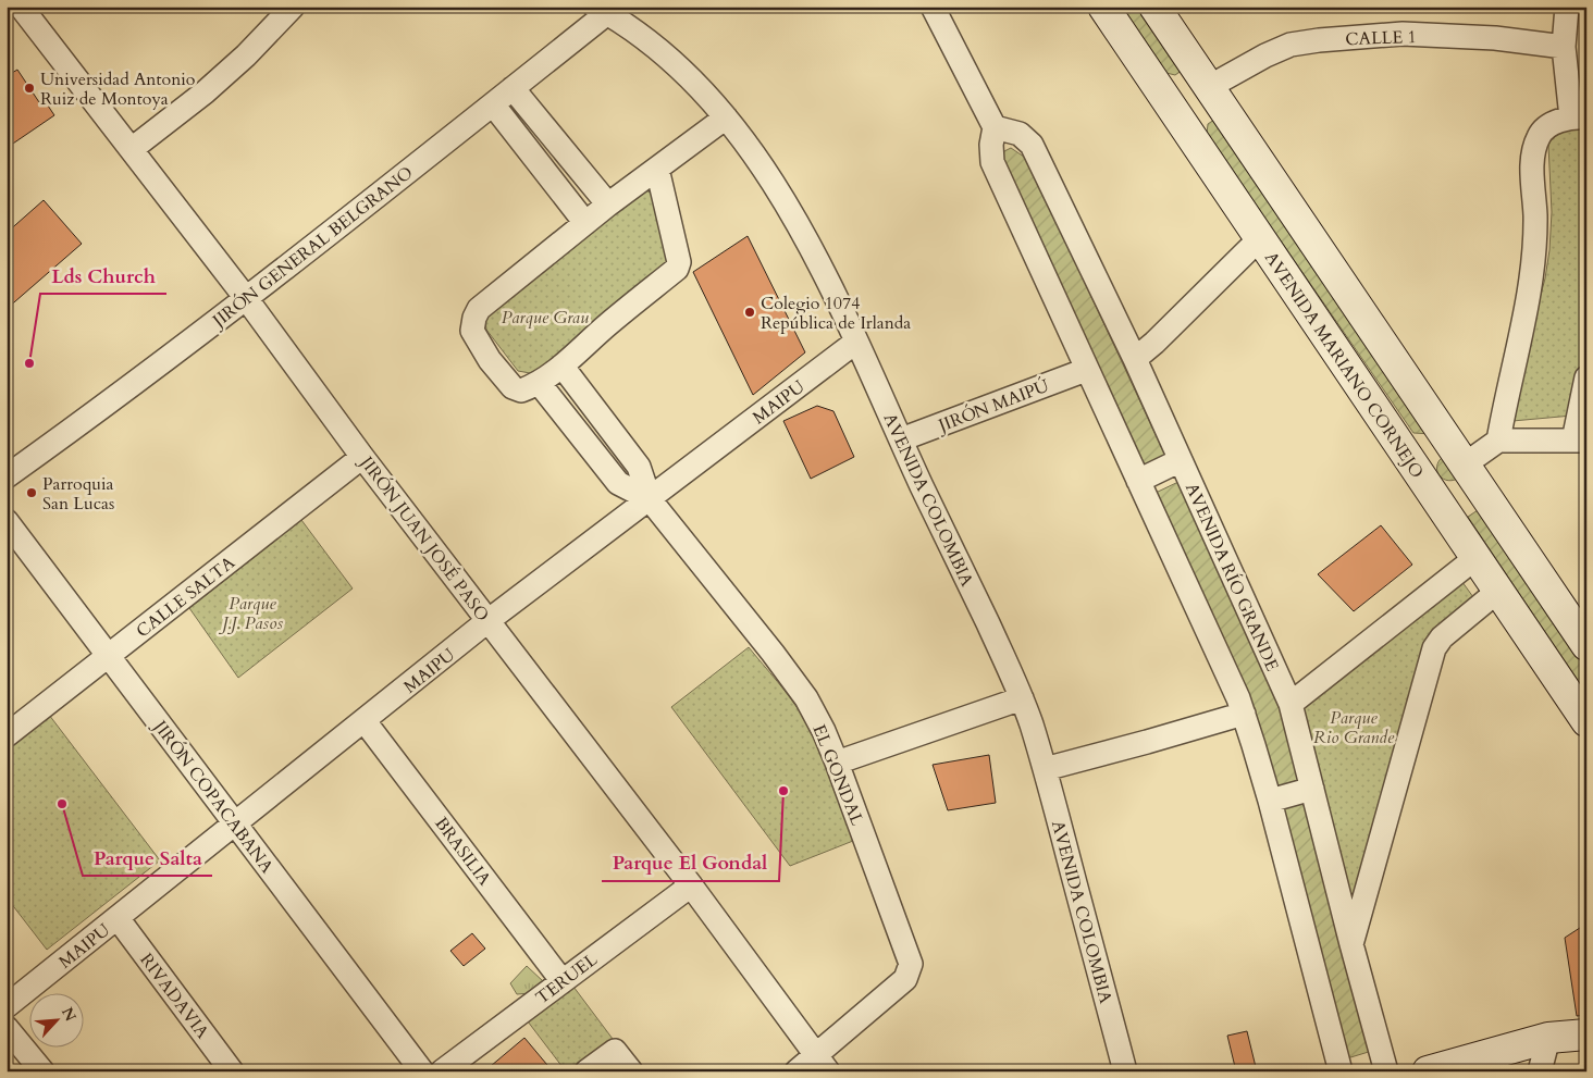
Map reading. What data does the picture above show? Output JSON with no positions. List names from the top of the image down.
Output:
{
  "streets": {
    "main road": ["AVENIDA MARIANO CORNEJO"],
    "street": [
      "CALLE 1",
      "JIRÓN GENERAL BELGRANO",
      "MAIPU",
      "JIRÓN MAIPÚ",
      "AVENIDA COLOMBIA",
      "JIRÓN JUAN JOSÉ PASO",
      "AVENIDA RÍO GRANDE",
      "CALLE SALTA",
      "EL GONDAL",
      "JIRÓN COPACABANA",
      "BRASILIA",
      "TERUEL",
      "RIVADAVIA"
    ]
  },
  "crossings": [
    ["CALLE 1", "AVENIDA MARIANO CORNEJO"],
    ["JIRÓN GENERAL BELGRANO", "AVENIDA COLOMBIA"],
    ["JIRÓN GENERAL BELGRANO", "JIRÓN JUAN JOSÉ PASO"],
    ["MAIPU", "AVENIDA COLOMBIA"],
    ["MAIPU", "JIRÓN JUAN JOSÉ PASO"],
    ["MAIPU", "EL GONDAL"],
    ["MAIPU", "JIRÓN COPACABANA"],
    ["MAIPU", "BRASILIA"],
    ["MAIPU", "RIVADAVIA"],
    ["JIRÓN MAIPÚ", "AVENIDA COLOMBIA"],
    ["JIRÓN JUAN JOSÉ PASO", "CALLE SALTA"],
    ["JIRÓN JUAN JOSÉ PASO", "EL GONDAL"],
    ["JIRÓN JUAN JOSÉ PASO", "TERUEL"],
    ["CALLE SALTA", "JIRÓN COPACABANA"],
    ["BRASILIA", "TERUEL"]
  ],
  "parks": ["Parque Grau", "Parque J.J. Pasos", "Parque Rio Grande"],
  "places": [
    "Universidad Antonio Ruiz de Montoya",
    "Colegio 1074 República de Irlanda",
    "Lds Church",
    "Parroquia San Lucas",
    "Parque El Gondal",
    "Parque Salta"
  ],
  "north": "top right"
}
